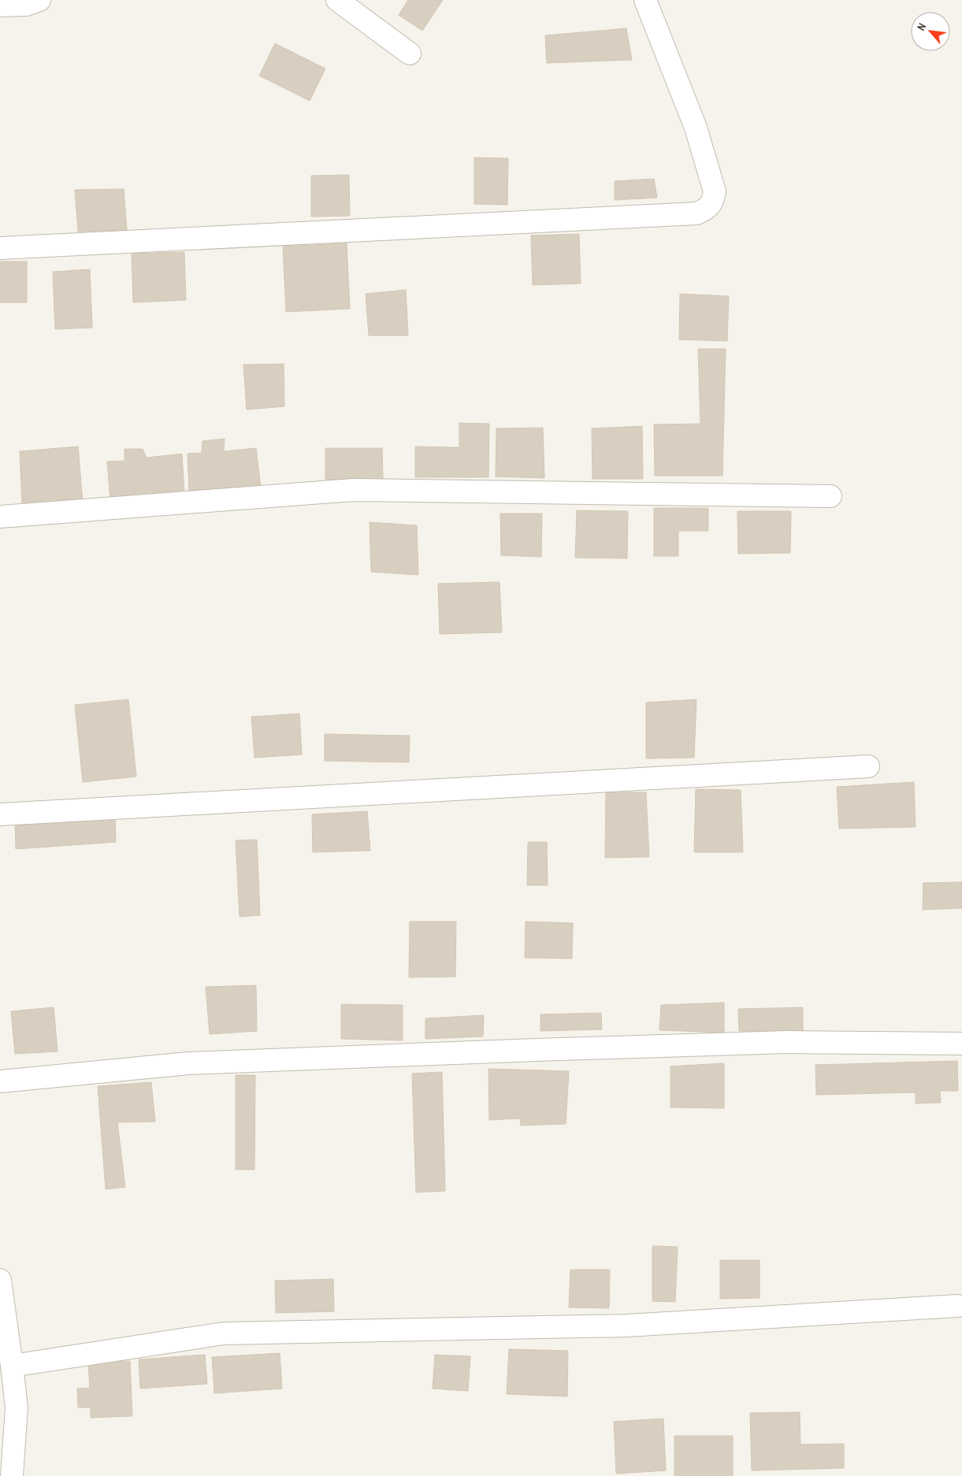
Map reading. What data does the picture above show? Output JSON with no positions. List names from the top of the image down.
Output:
{
  "north": "top left"
}
